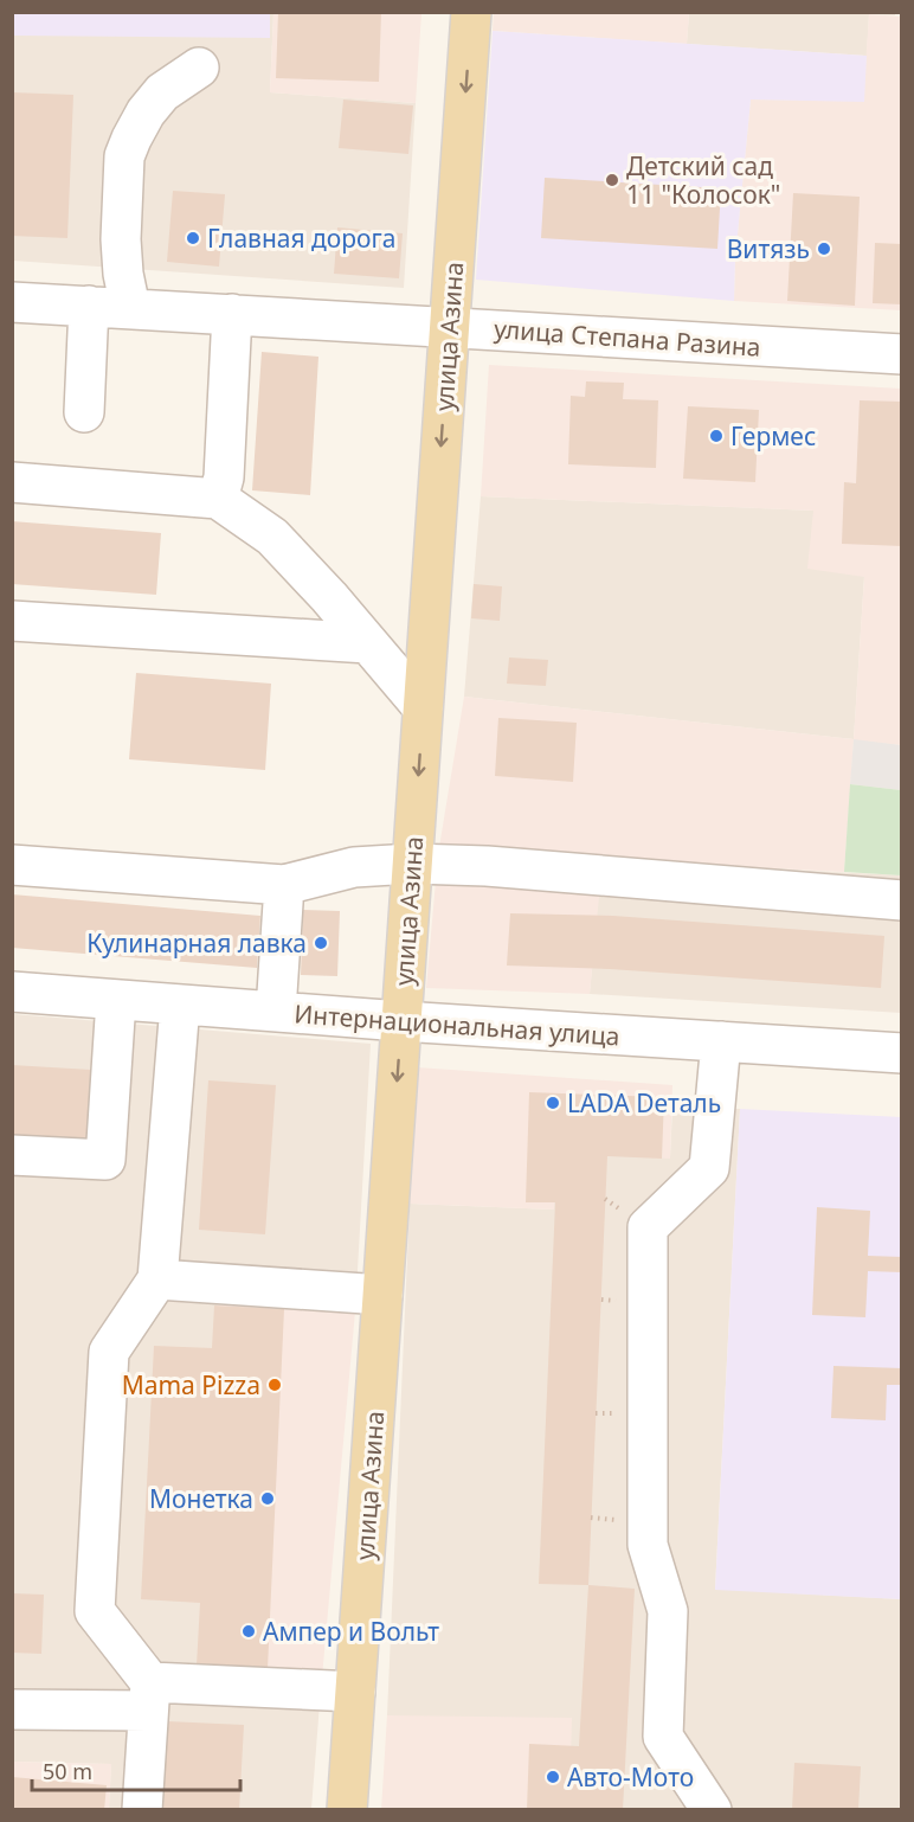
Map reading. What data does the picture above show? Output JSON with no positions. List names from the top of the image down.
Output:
{
  "streets": {
    "main road": ["улица Азина"],
    "street": ["улица Степана Разина", "Интернациональная улица"]
  },
  "crossings": [
    ["улица Азина", "улица Степана Разина"],
    ["улица Азина", "Интернациональная улица"]
  ],
  "one_way": ["улица Азина"],
  "places": [
    "Детский сад 11 \"Колосок\"",
    "Главная дорога",
    "Витязь",
    "Гермес",
    "Кулинарная лавка",
    "LADA Dеталь",
    "Mama Pizza",
    "Монетка",
    "Ампер и Вольт",
    "Авто-Мото"
  ],
  "scale_bar": "50 m"
}
